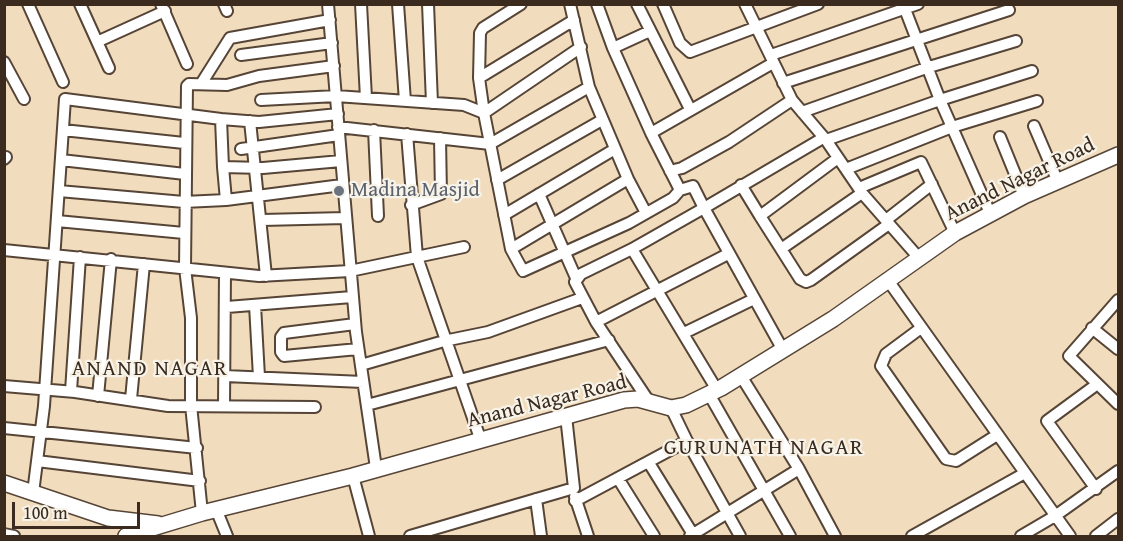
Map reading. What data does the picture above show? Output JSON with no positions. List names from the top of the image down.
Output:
{
  "streets": {
    "street": ["Anand Nagar Road"]
  },
  "districts": ["ANAND NAGAR", "GURUNATH NAGAR"],
  "places": ["Madina Masjid"],
  "scale_bar": "100 m"
}
